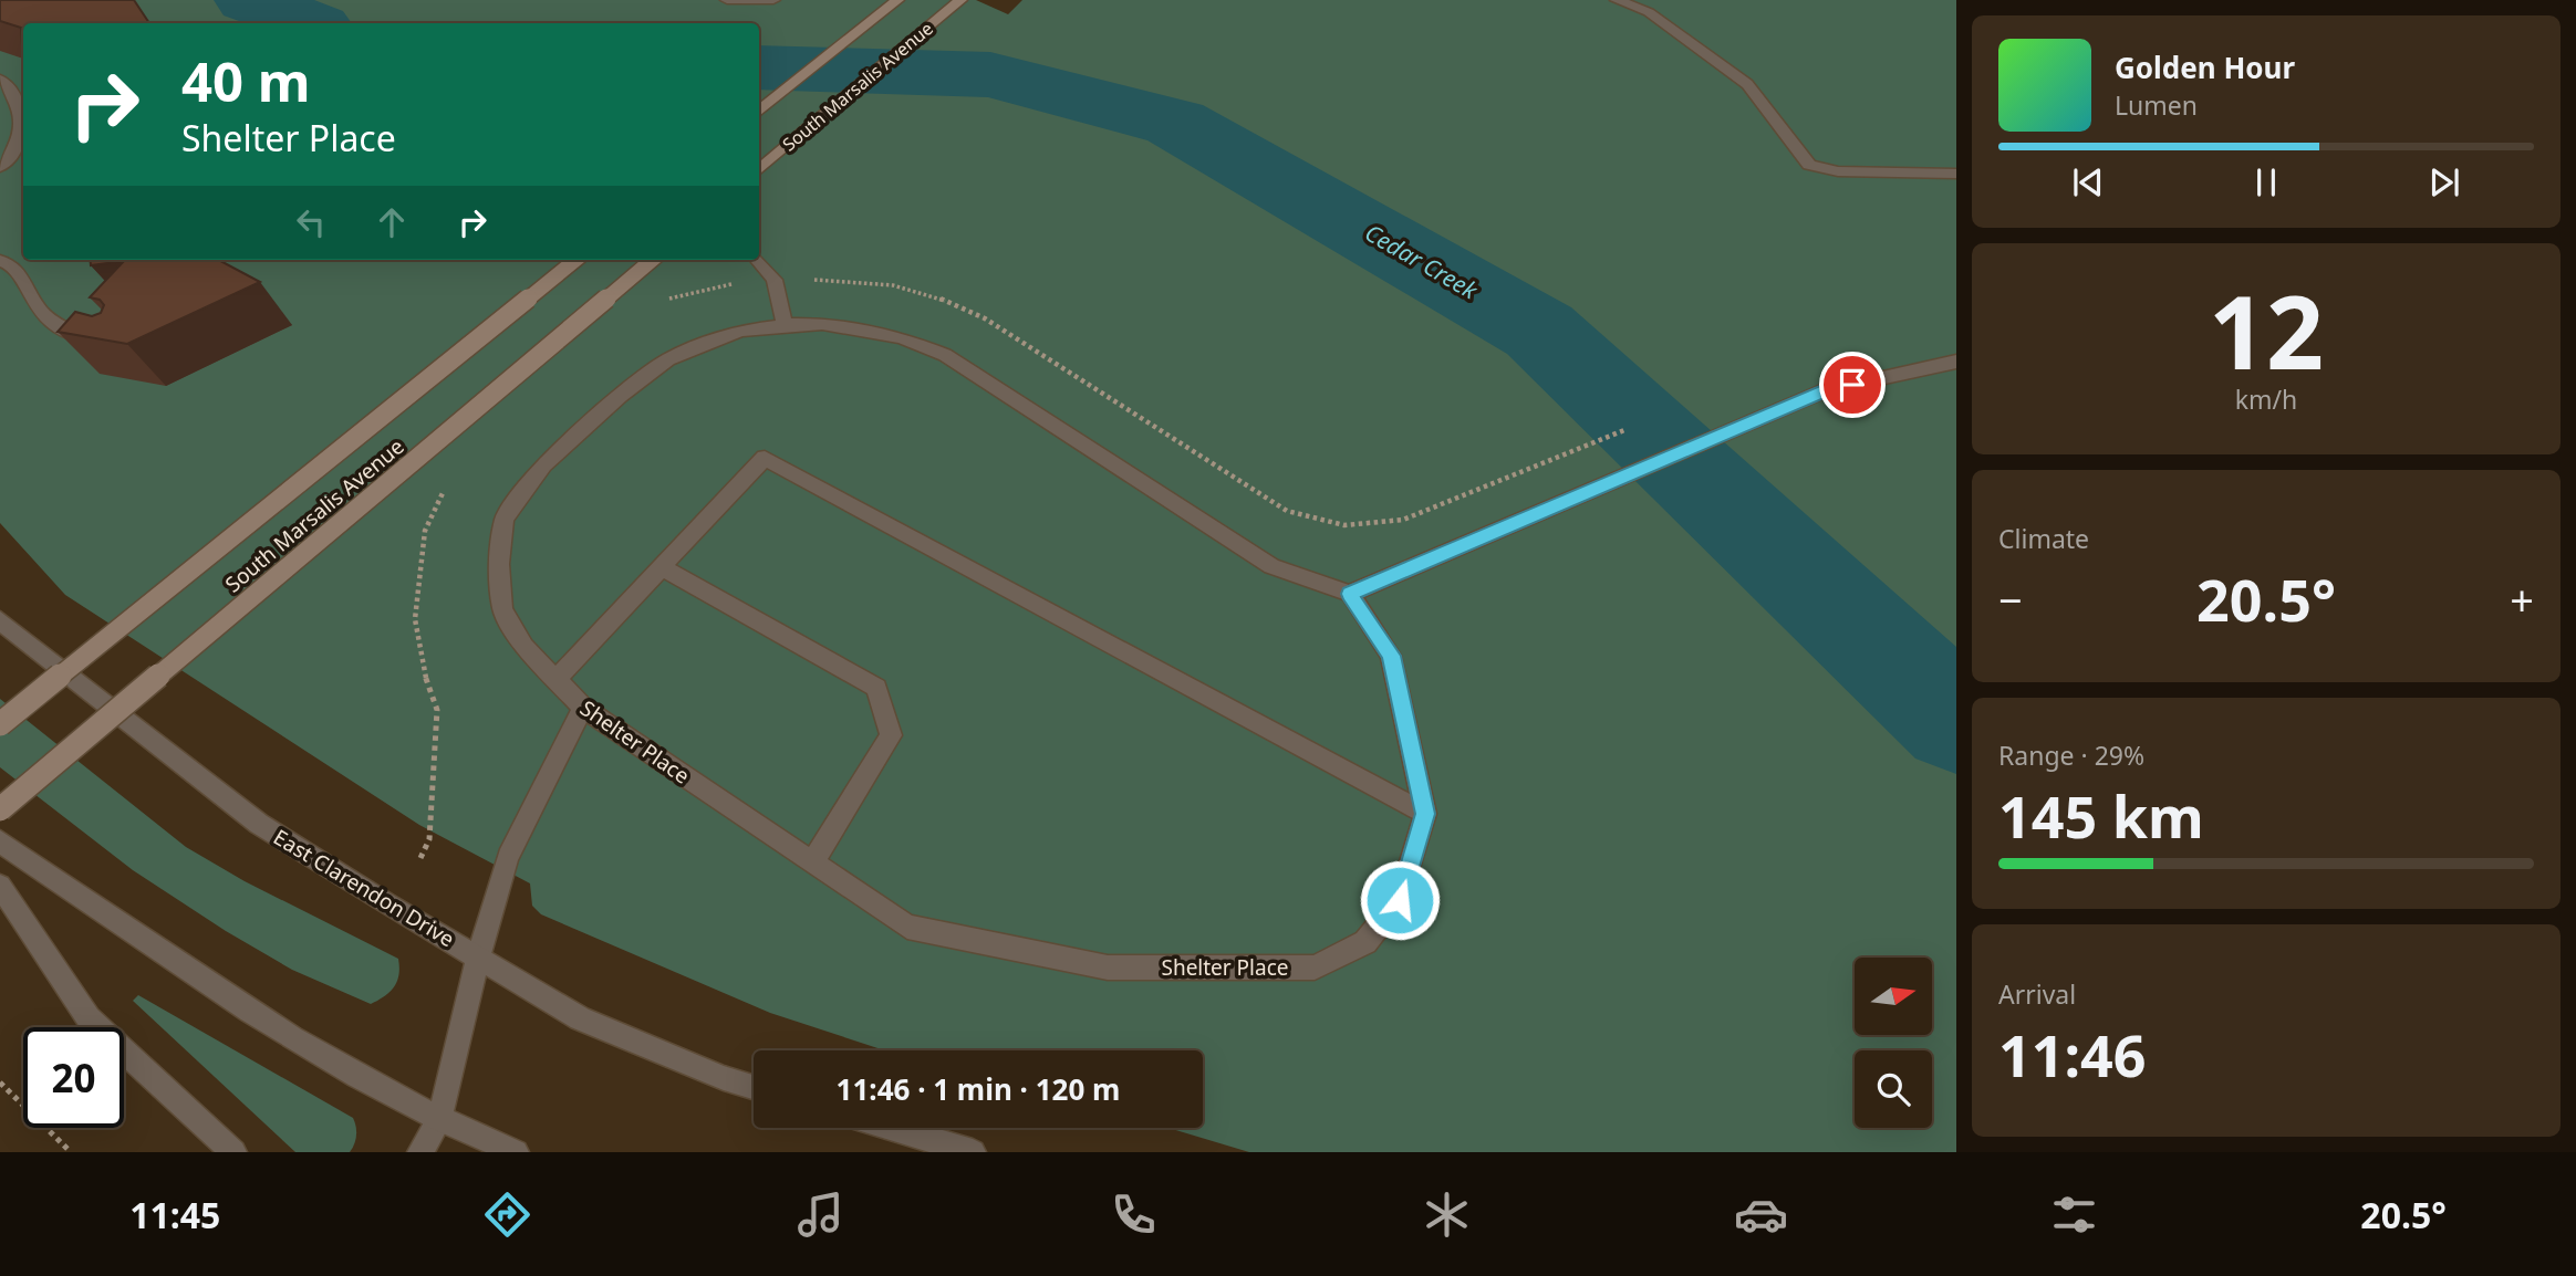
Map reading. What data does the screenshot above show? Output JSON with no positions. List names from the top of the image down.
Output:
{
  "streets": {
    "main road": ["South Marsalis Avenue"],
    "street": ["Shelter Place", "East Clarendon Drive"]
  },
  "water": ["Cedar Creek"],
  "north": "right",
  "page": {
    "turn": ["40 m", "Shelter Place"],
    "song": ["Golden Hour", "Lumen"],
    "tile": [
      ["12", "km/h"],
      "Climate",
      ["Range · 29%", "145 km"],
      ["Arrival", "11:46"]
    ],
    "heat": ["−", "20.5°", "+"],
    "limit": "20",
    "trip": "11:46 · 1 min · 120 m",
    "tabs": ["11:45", "20.5°"]
  }
}
